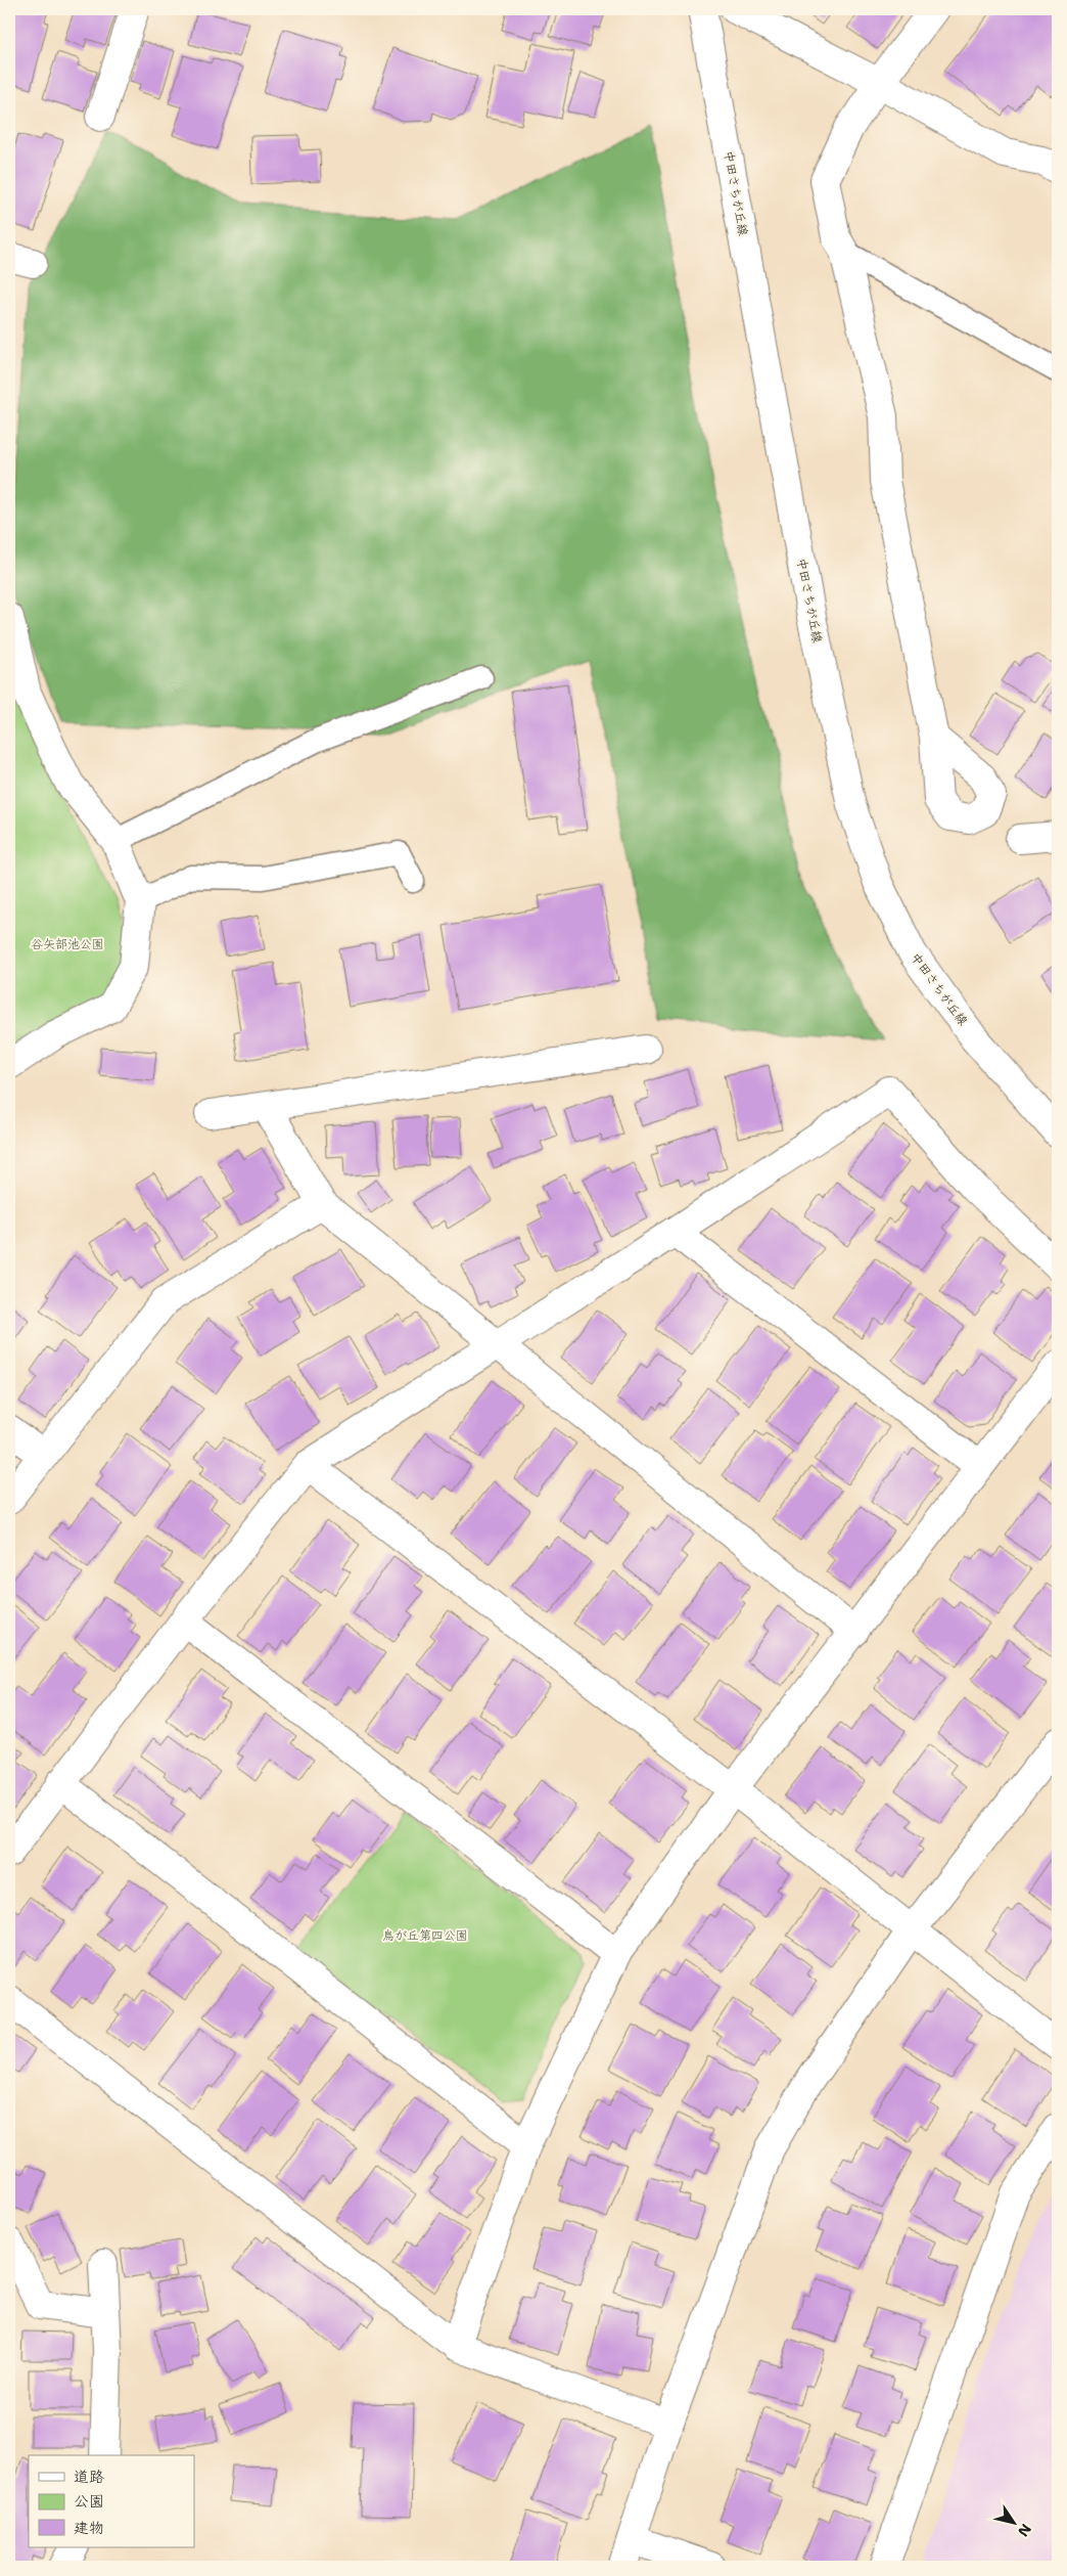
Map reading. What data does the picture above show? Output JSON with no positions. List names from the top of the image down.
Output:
{
  "streets": {
    "street": ["中田さちが丘線"]
  },
  "parks": ["谷矢部池公園", "鳥が丘第四公園"],
  "legend": ["道路", "公園", "建物"],
  "north": "bottom right"
}
